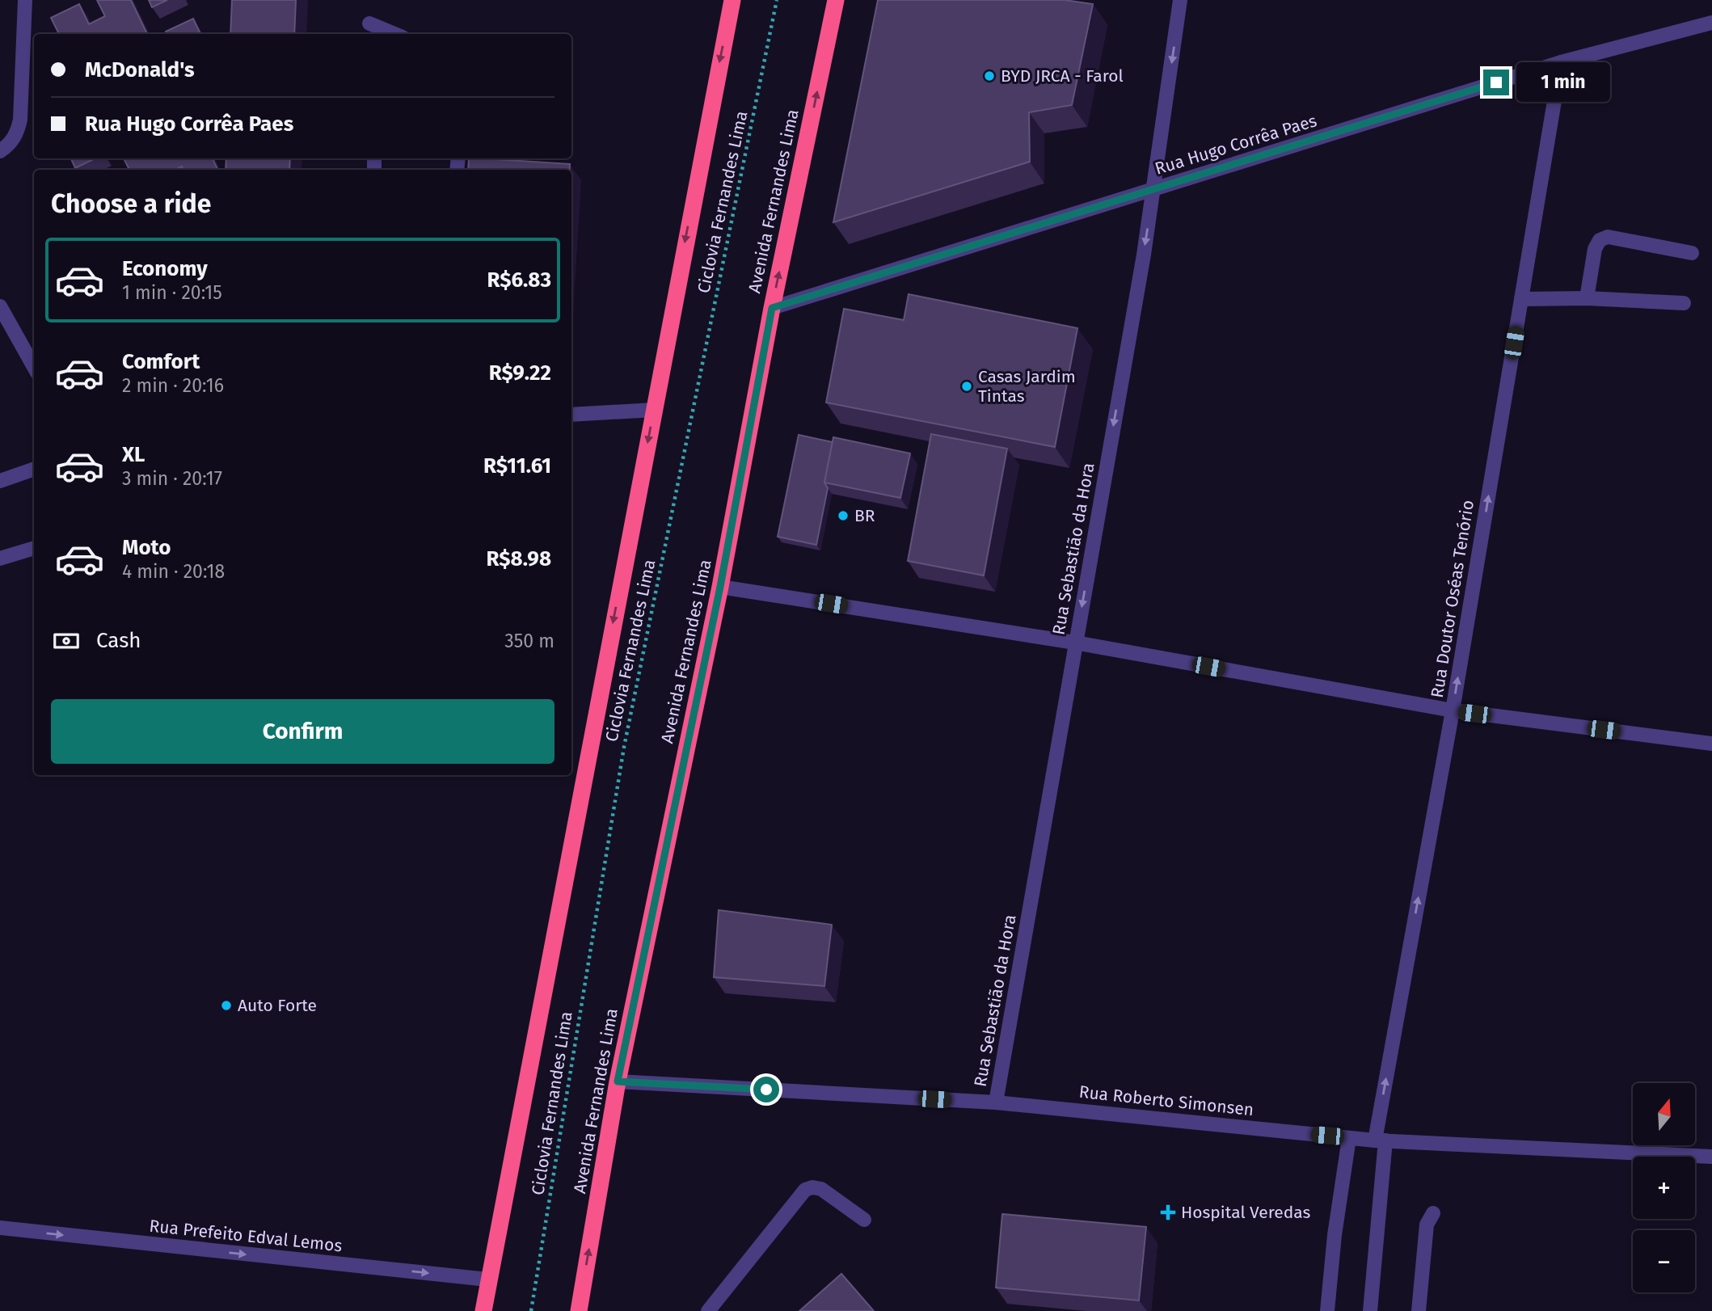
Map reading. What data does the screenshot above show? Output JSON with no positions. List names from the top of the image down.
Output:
{
  "streets": {
    "highway": ["Avenida Fernandes Lima"],
    "street": [
      "Rua Hugo Corrêa Paes",
      "Rua Sebastião da Hora",
      "Rua Doutor Oséas Tenório",
      "Rua Roberto Simonsen",
      "Rua Prefeito Edval Lemos"
    ],
    "path": ["Ciclovia Fernandes Lima"]
  },
  "crossings": [
    ["Rua Hugo Corrêa Paes", "Avenida Fernandes Lima"],
    ["Rua Hugo Corrêa Paes", "Rua Sebastião da Hora"],
    ["Rua Hugo Corrêa Paes", "Rua Doutor Oséas Tenório"],
    ["Avenida Fernandes Lima", "Rua Roberto Simonsen"],
    ["Rua Sebastião da Hora", "Rua Roberto Simonsen"],
    ["Rua Doutor Oséas Tenório", "Rua Roberto Simonsen"]
  ],
  "one_way": ["Rua Sebastião da Hora", "Rua Doutor Oséas Tenório", "Rua Prefeito Edval Lemos"],
  "places": {
    "other": [
      "BYD JRCA - Farol",
      "Casas Jardim Tintas",
      "BR",
      "Auto Forte"
    ],
    "health": ["Hospital Veredas"]
  },
  "north": "top",
  "page": {
    "banner": ["McDonald's", "Rua Hugo Corrêa Paes"],
    "bubble": "1 min",
    "heading": "Choose a ride",
    "list": [
      {
        "name": "Economy",
        "note": "1 min · 20:15",
        "value": "R$6.83"
      },
      {
        "name": "Comfort",
        "note": "2 min · 20:16",
        "value": "R$9.22"
      },
      {
        "name": "XL",
        "note": "3 min · 20:17",
        "value": "R$11.61"
      },
      {
        "name": "Moto",
        "note": "4 min · 20:18",
        "value": "R$8.98"
      }
    ],
    "pay": ["Cash", "350 m"],
    "buttons": "Confirm",
    "map_buttons": ["+", "−"]
  }
}
